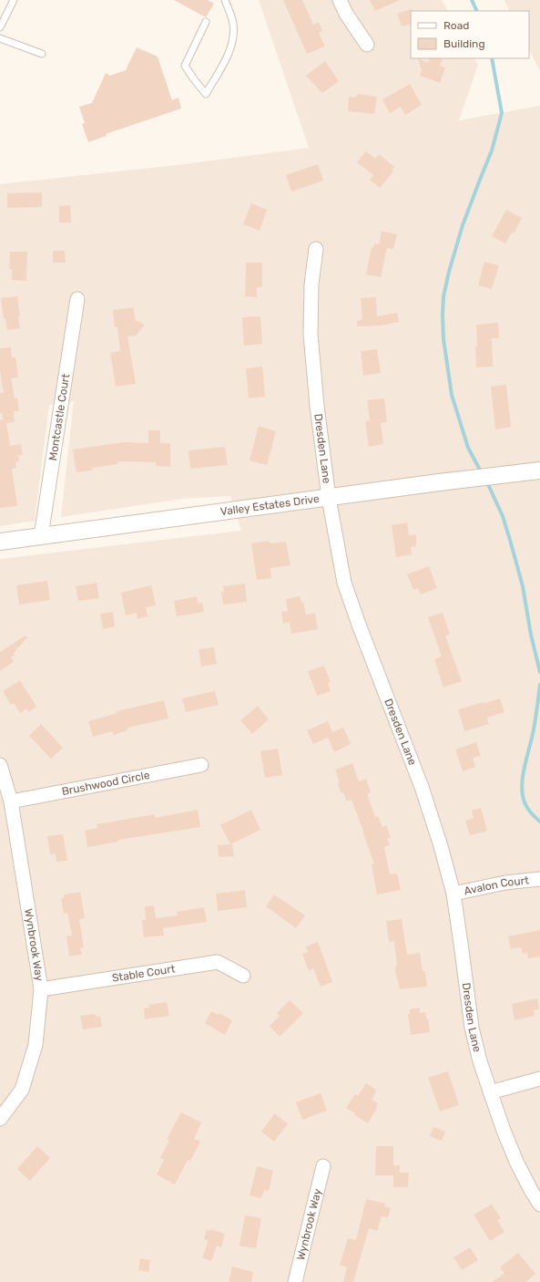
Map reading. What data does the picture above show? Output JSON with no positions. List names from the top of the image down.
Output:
{
  "streets": {
    "street": [
      "Montcastle Court",
      "Dresden Lane",
      "Valley Estates Drive",
      "Brushwood Circle",
      "Avalon Court",
      "Wynbrook Way",
      "Stable Court"
    ]
  },
  "crossings": [
    ["Montcastle Court", "Valley Estates Drive"],
    ["Dresden Lane", "Valley Estates Drive"],
    ["Dresden Lane", "Avalon Court"],
    ["Brushwood Circle", "Wynbrook Way"],
    ["Wynbrook Way", "Stable Court"]
  ],
  "legend": ["Road", "Building"]
}
